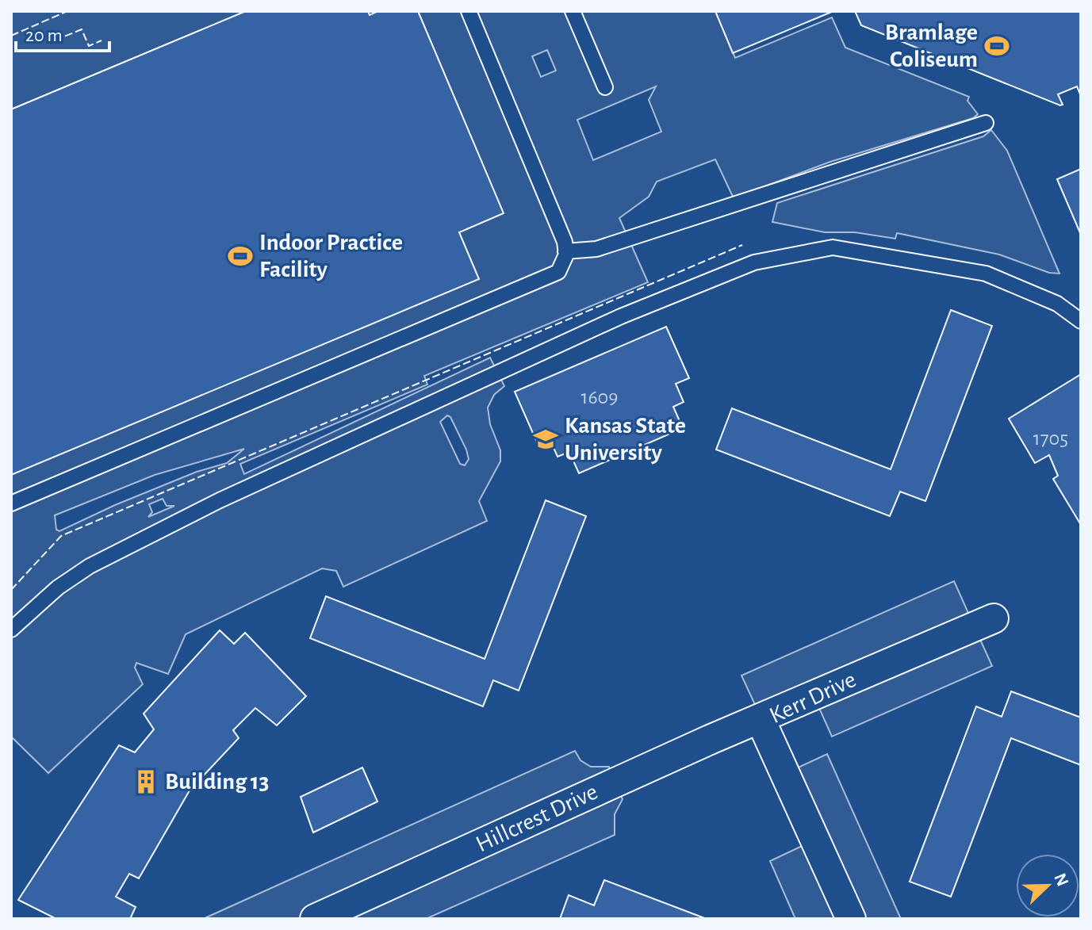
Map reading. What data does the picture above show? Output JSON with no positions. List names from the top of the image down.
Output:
{
  "streets": {
    "street": ["Kerr Drive", "Hillcrest Drive"]
  },
  "crossings": [
    ["Kerr Drive", "Hillcrest Drive"]
  ],
  "places": {
    "sports": ["Bramlage Coliseum", "Indoor Practice Facility"],
    "school or university": ["Kansas State University"],
    "building": ["Building 13"]
  },
  "house_numbers": ["1609", "1705"],
  "scale_bar": "20 m",
  "north": "top right"
}
